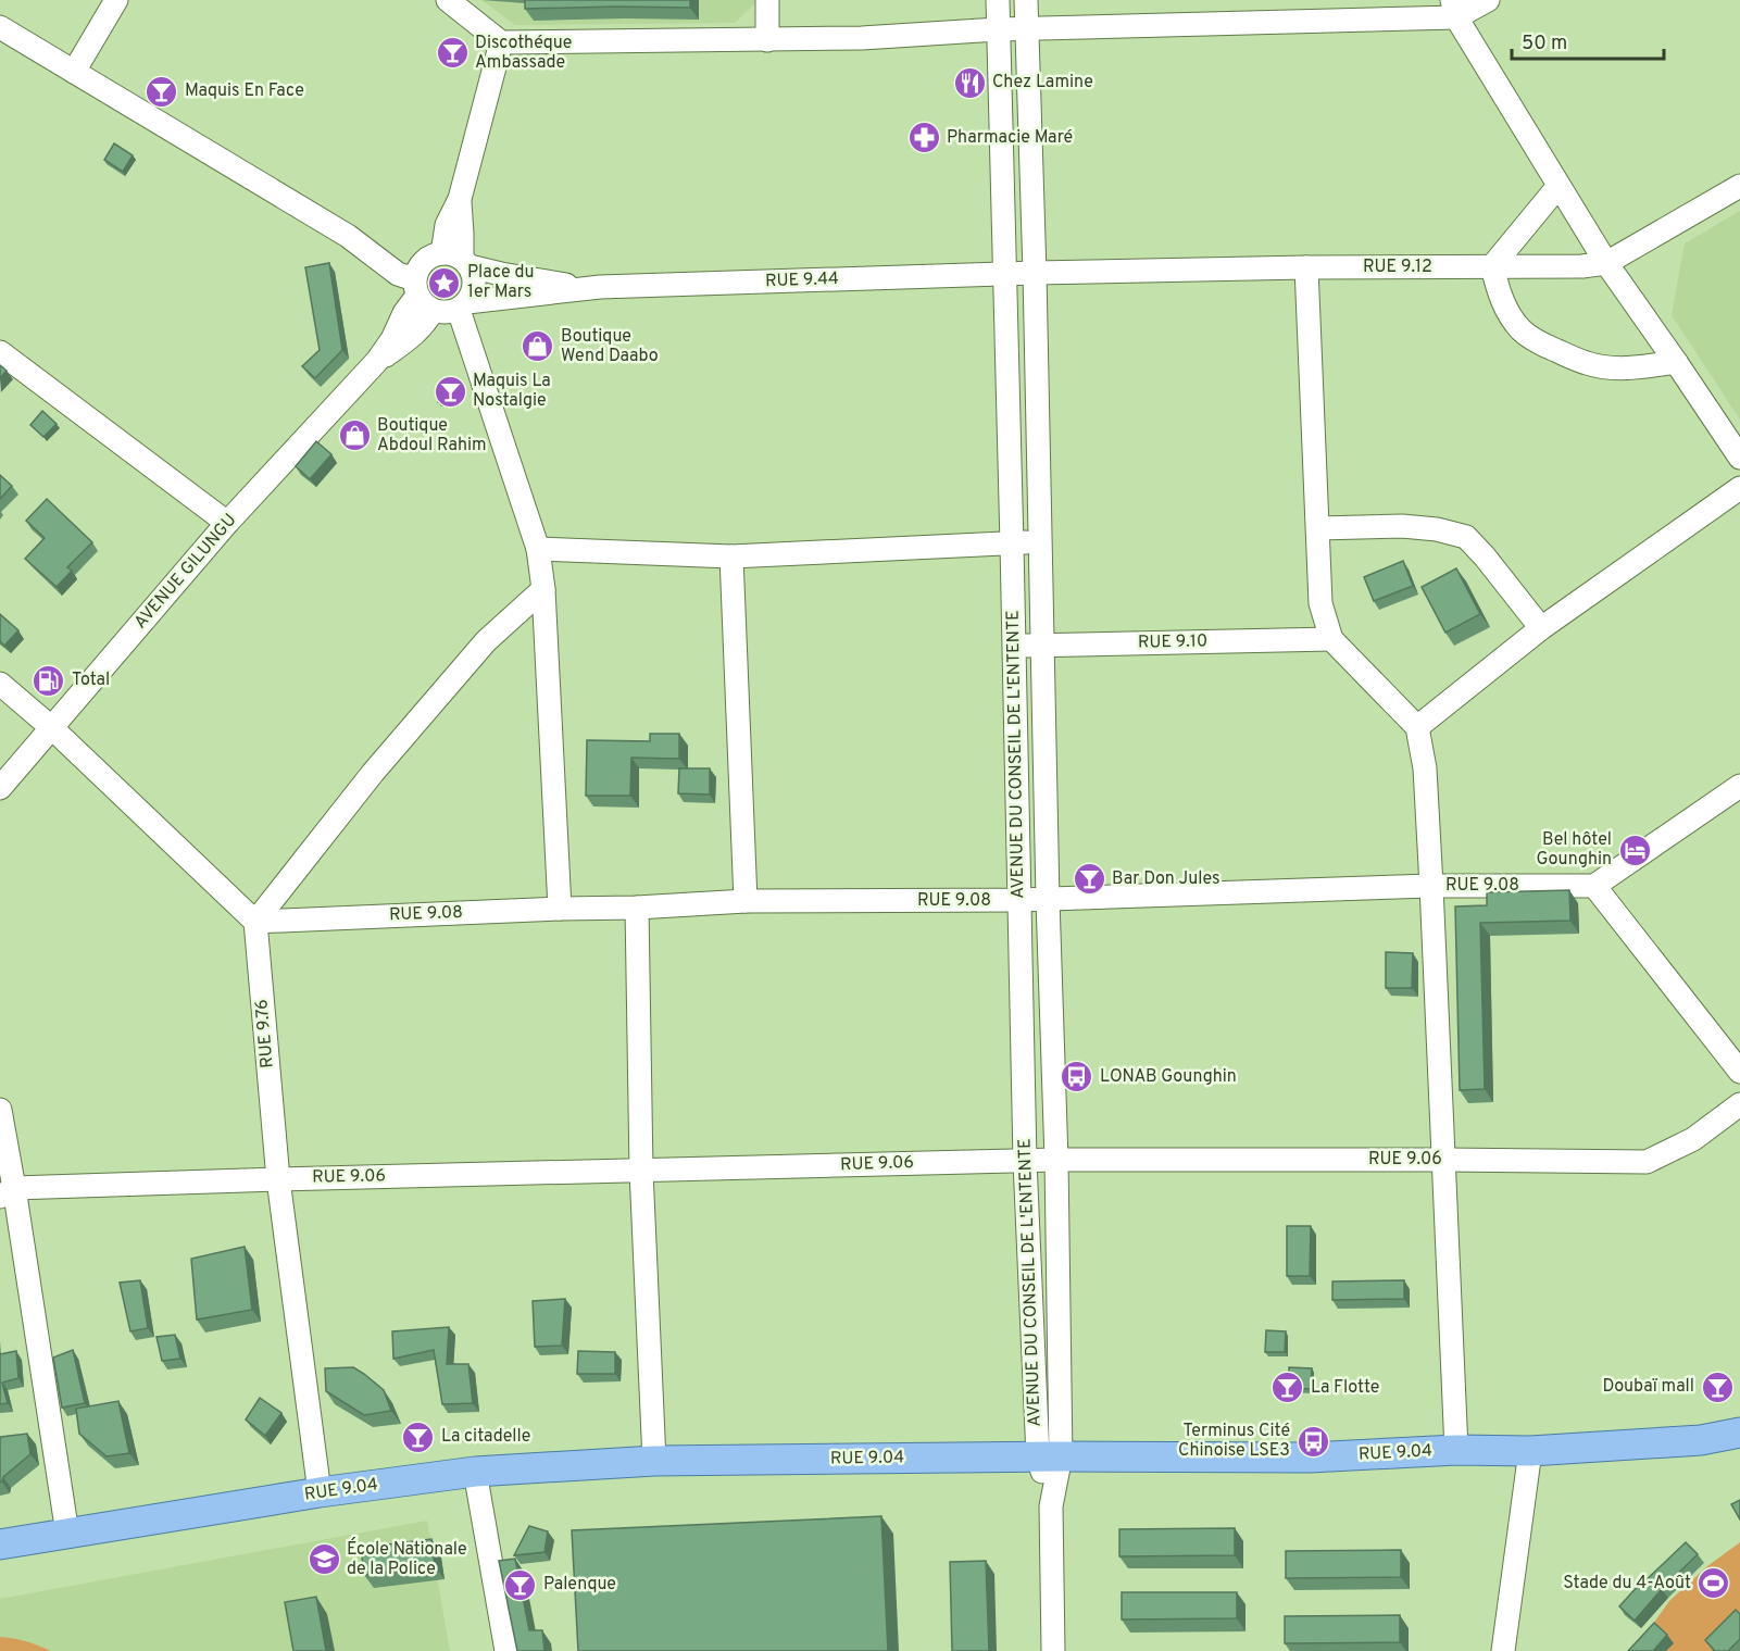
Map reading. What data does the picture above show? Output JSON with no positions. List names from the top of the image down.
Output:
{
  "streets": {
    "main road": ["RUE 9.04"],
    "street": [
      "RUE 9.12",
      "RUE 9.44",
      "AVENUE GILUNGU",
      "RUE 9.10",
      "AVENUE DU CONSEIL DE L'ENTENTE",
      "RUE 9.08",
      "RUE 9.76",
      "RUE 9.06"
    ]
  },
  "crossings": [
    ["RUE 9.12", "RUE 9.44"],
    ["RUE 9.12", "AVENUE DU CONSEIL DE L'ENTENTE"],
    ["RUE 9.44", "AVENUE DU CONSEIL DE L'ENTENTE"],
    ["RUE 9.10", "AVENUE DU CONSEIL DE L'ENTENTE"],
    ["AVENUE DU CONSEIL DE L'ENTENTE", "RUE 9.08"],
    ["AVENUE DU CONSEIL DE L'ENTENTE", "RUE 9.06"],
    ["AVENUE DU CONSEIL DE L'ENTENTE", "RUE 9.04"],
    ["RUE 9.08", "RUE 9.76"],
    ["RUE 9.76", "RUE 9.06"],
    ["RUE 9.76", "RUE 9.04"]
  ],
  "places": {
    "bar": [
      "Discothéque Ambassade",
      "Maquis En Face",
      "Maquis La Nostalgie",
      "Bar Don Jules",
      "Doubaï mall",
      "La Flotte",
      "La citadelle",
      "Palenque"
    ],
    "restaurant": ["Chez Lamine"],
    "pharmacy": ["Pharmacie Maré"],
    "place": ["Place du 1er Mars"],
    "shop": ["Boutique Wend Daabo", "Boutique Abdoul Rahim"],
    "fuel station": ["Total"],
    "hotel": ["Bel hôtel Gounghin"],
    "bus stop": ["LONAB Gounghin", "Terminus Cité Chinoise LSE3"],
    "school or university": ["École Nationale de la Police"],
    "sports": ["Stade du 4-Août"]
  },
  "scale_bar": "50 m"
}
